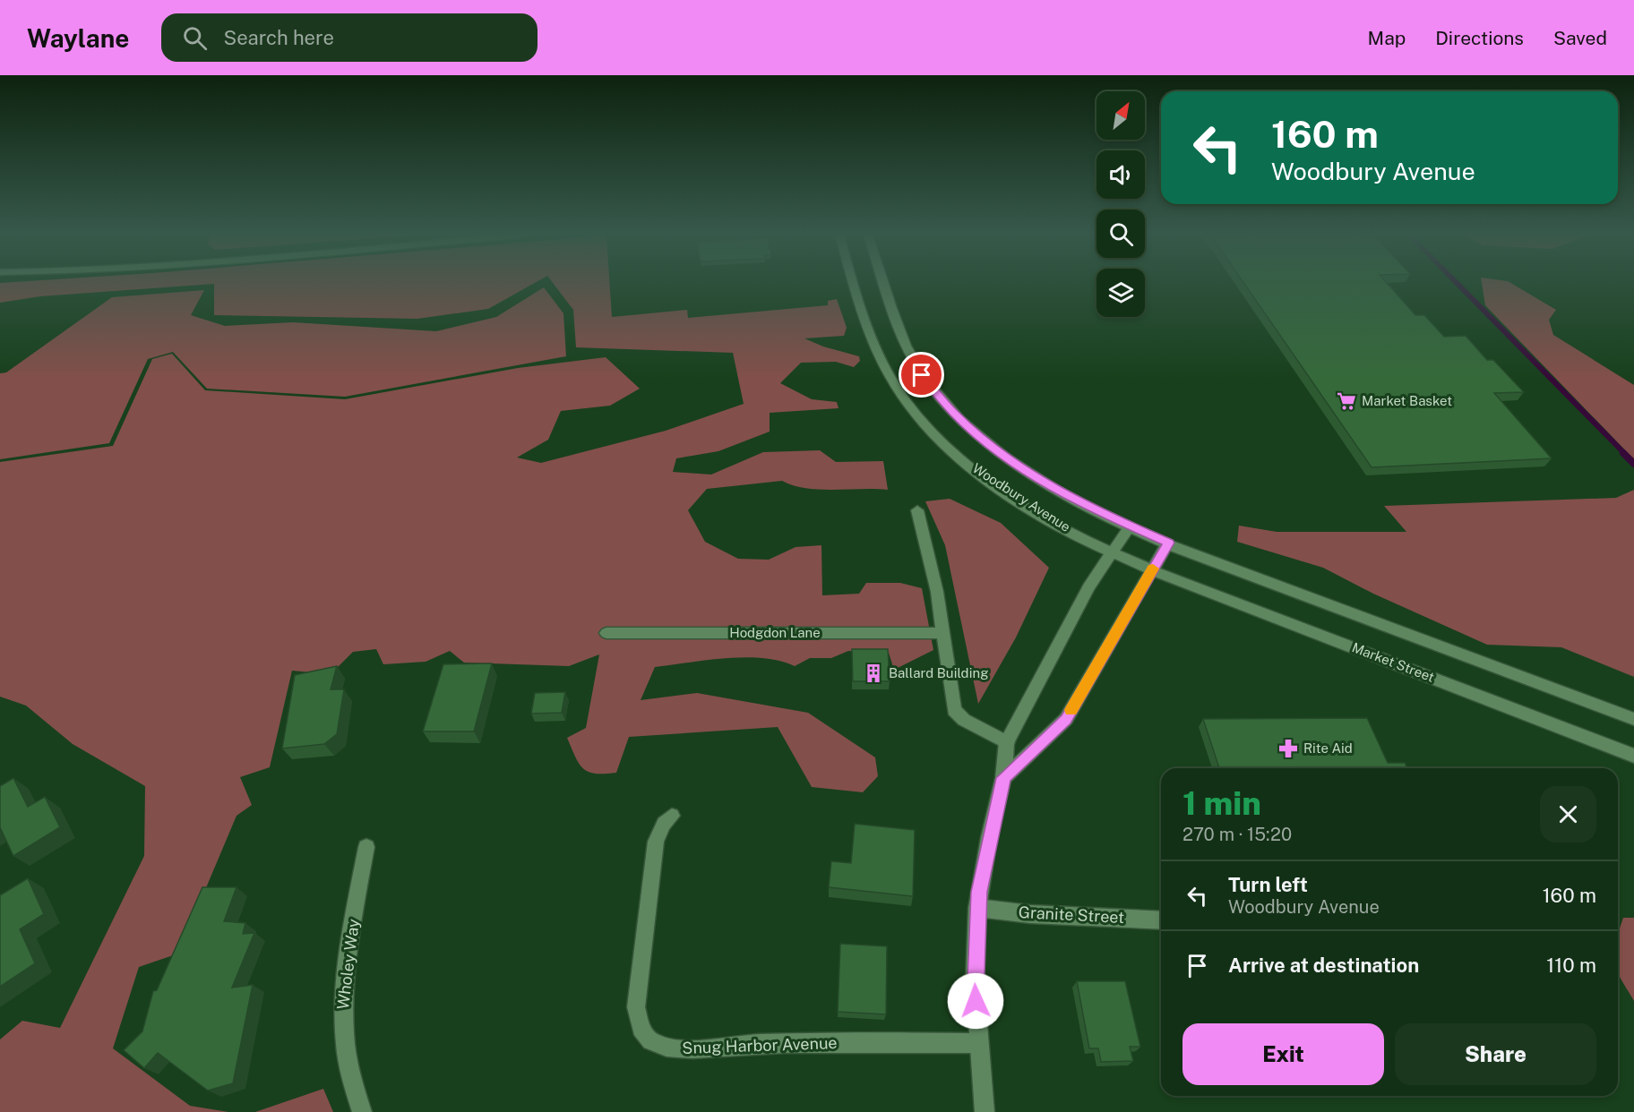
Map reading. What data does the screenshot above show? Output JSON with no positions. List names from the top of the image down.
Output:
{
  "streets": {
    "street": [
      "Woodbury Avenue",
      "Hodgdon Lane",
      "Market Street",
      "Granite Street",
      "Wholey Way",
      "Snug Harbor Avenue"
    ]
  },
  "crossings": [
    ["Woodbury Avenue", "Market Street"]
  ],
  "places": {
    "supermarket": ["Market Basket"],
    "building": ["Ballard Building"],
    "pharmacy": ["Rite Aid"]
  },
  "north": "top right",
  "page": {
    "header": "Waylane",
    "search": "Search here",
    "nav": ["Map", "Directions", "Saved"],
    "turn": ["160 m", "Woodbury Avenue"],
    "heading": ["1 min", "270 m · 15:20"],
    "list": [
      {
        "name": "Turn left",
        "note": "Woodbury Avenue",
        "value": "160 m"
      },
      {
        "name": "Arrive at destination",
        "value": "110 m"
      }
    ],
    "buttons": ["Exit", "Share"]
  }
}
